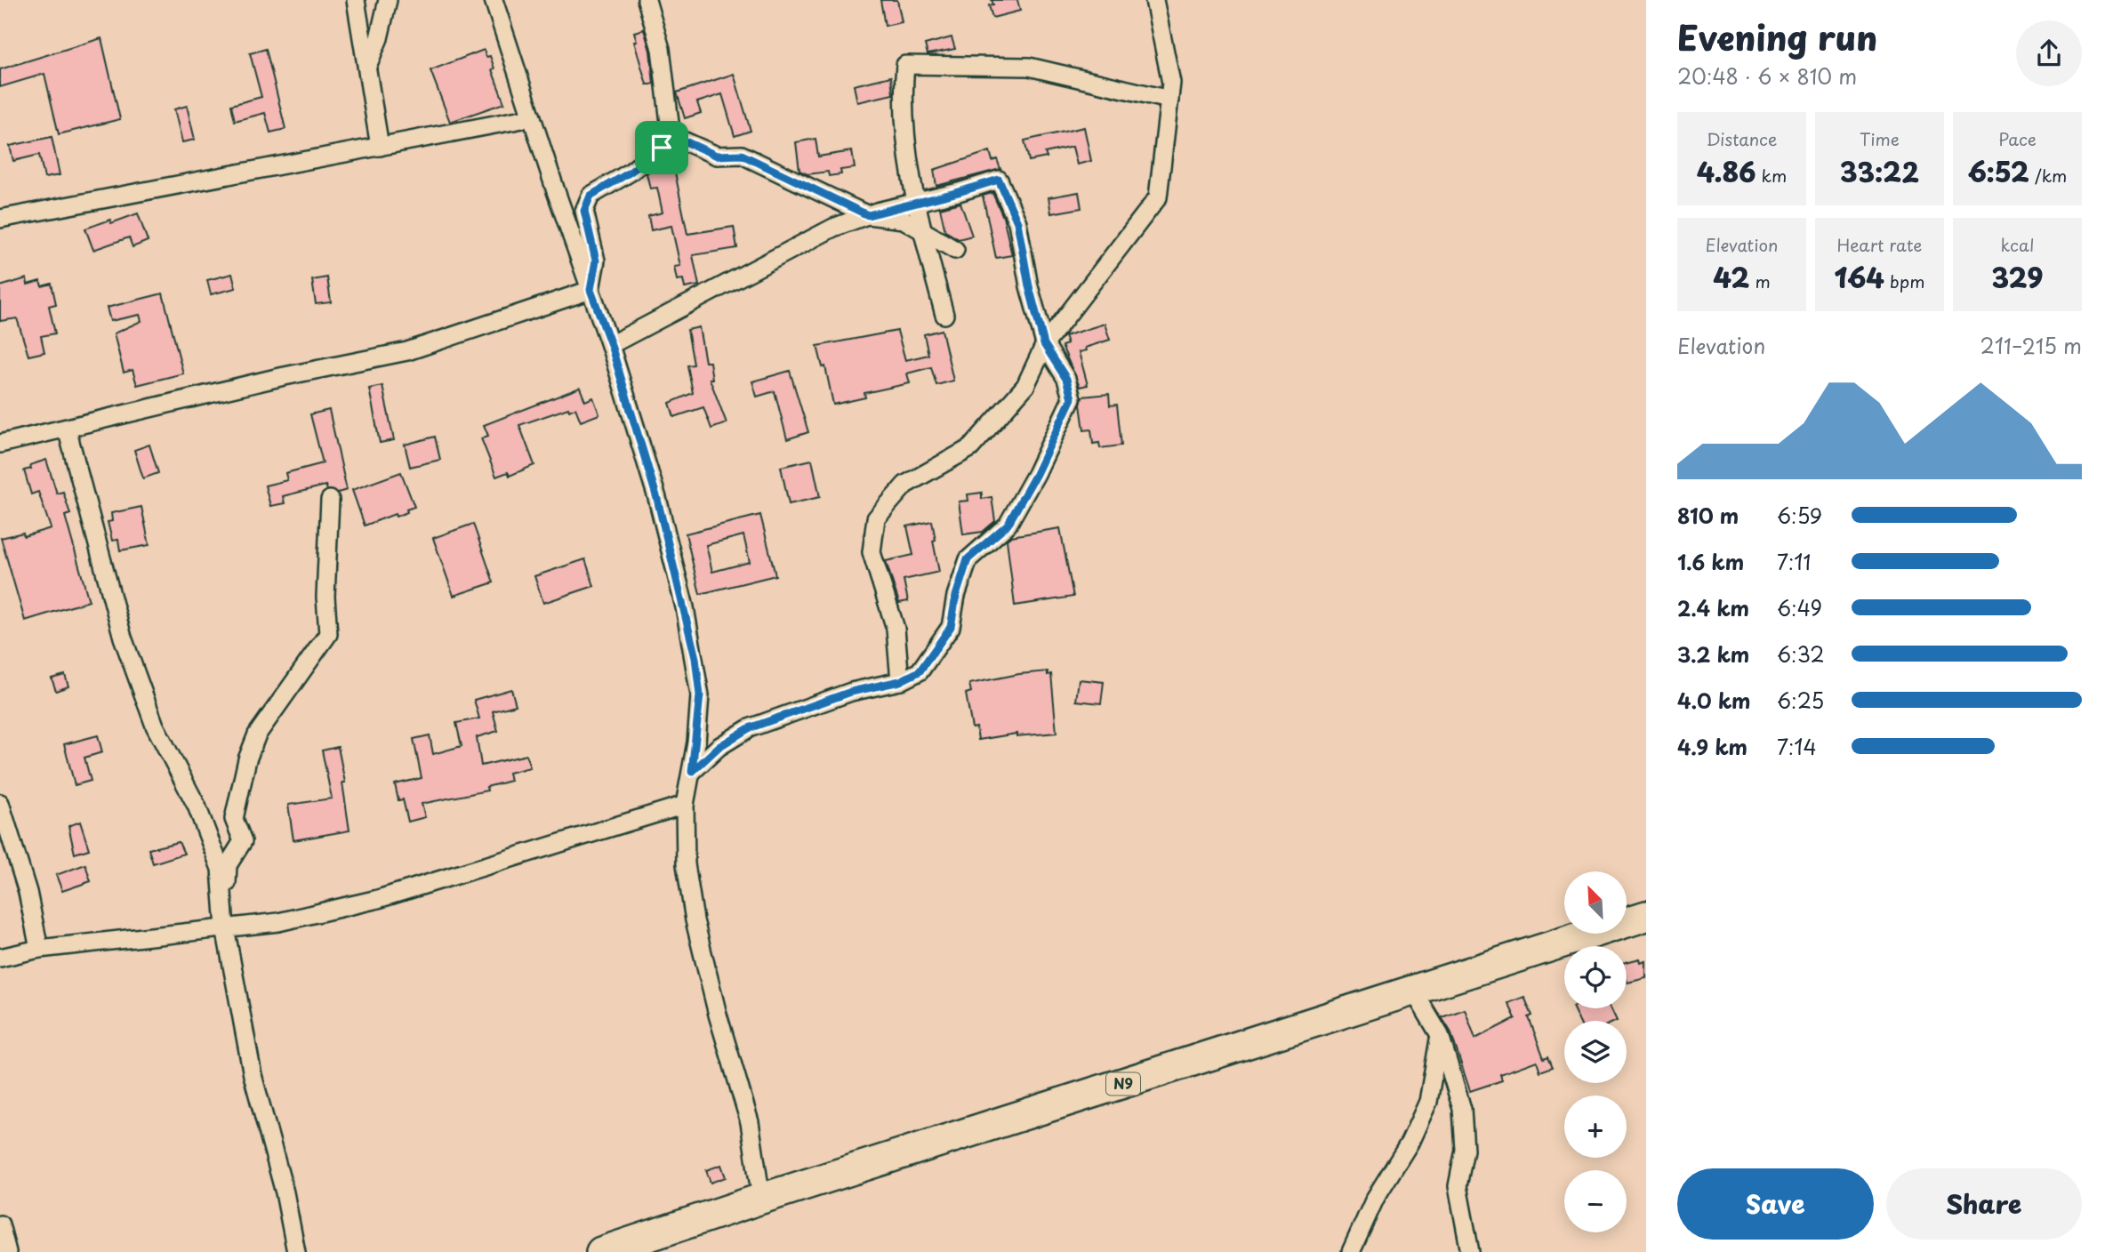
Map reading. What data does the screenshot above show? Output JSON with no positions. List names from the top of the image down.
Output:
{
  "streets": {
    "highway": ["N9"]
  },
  "north": "top left",
  "page": {
    "heading": ["Evening run", "20:48 · 6 × 810 m"],
    "stats": [
      ["Distance", "4.86 km"],
      ["Time", "33:22"],
      ["Pace", "6:52 /km"],
      ["Elevation", "42 m"],
      ["Heart rate", "164 bpm"],
      ["kcal", "329"]
    ],
    "chart": ["Elevation", "211–215 m"],
    "list": [
      {
        "name": "810 m",
        "note": "6:59"
      },
      {
        "name": "1.6 km",
        "note": "7:11"
      },
      {
        "name": "2.4 km",
        "note": "6:49"
      },
      {
        "name": "3.2 km",
        "note": "6:32"
      },
      {
        "name": "4.0 km",
        "note": "6:25"
      },
      {
        "name": "4.9 km",
        "note": "7:14"
      }
    ],
    "map_buttons": ["+", "−"],
    "buttons": ["Save", "Share"]
  }
}
